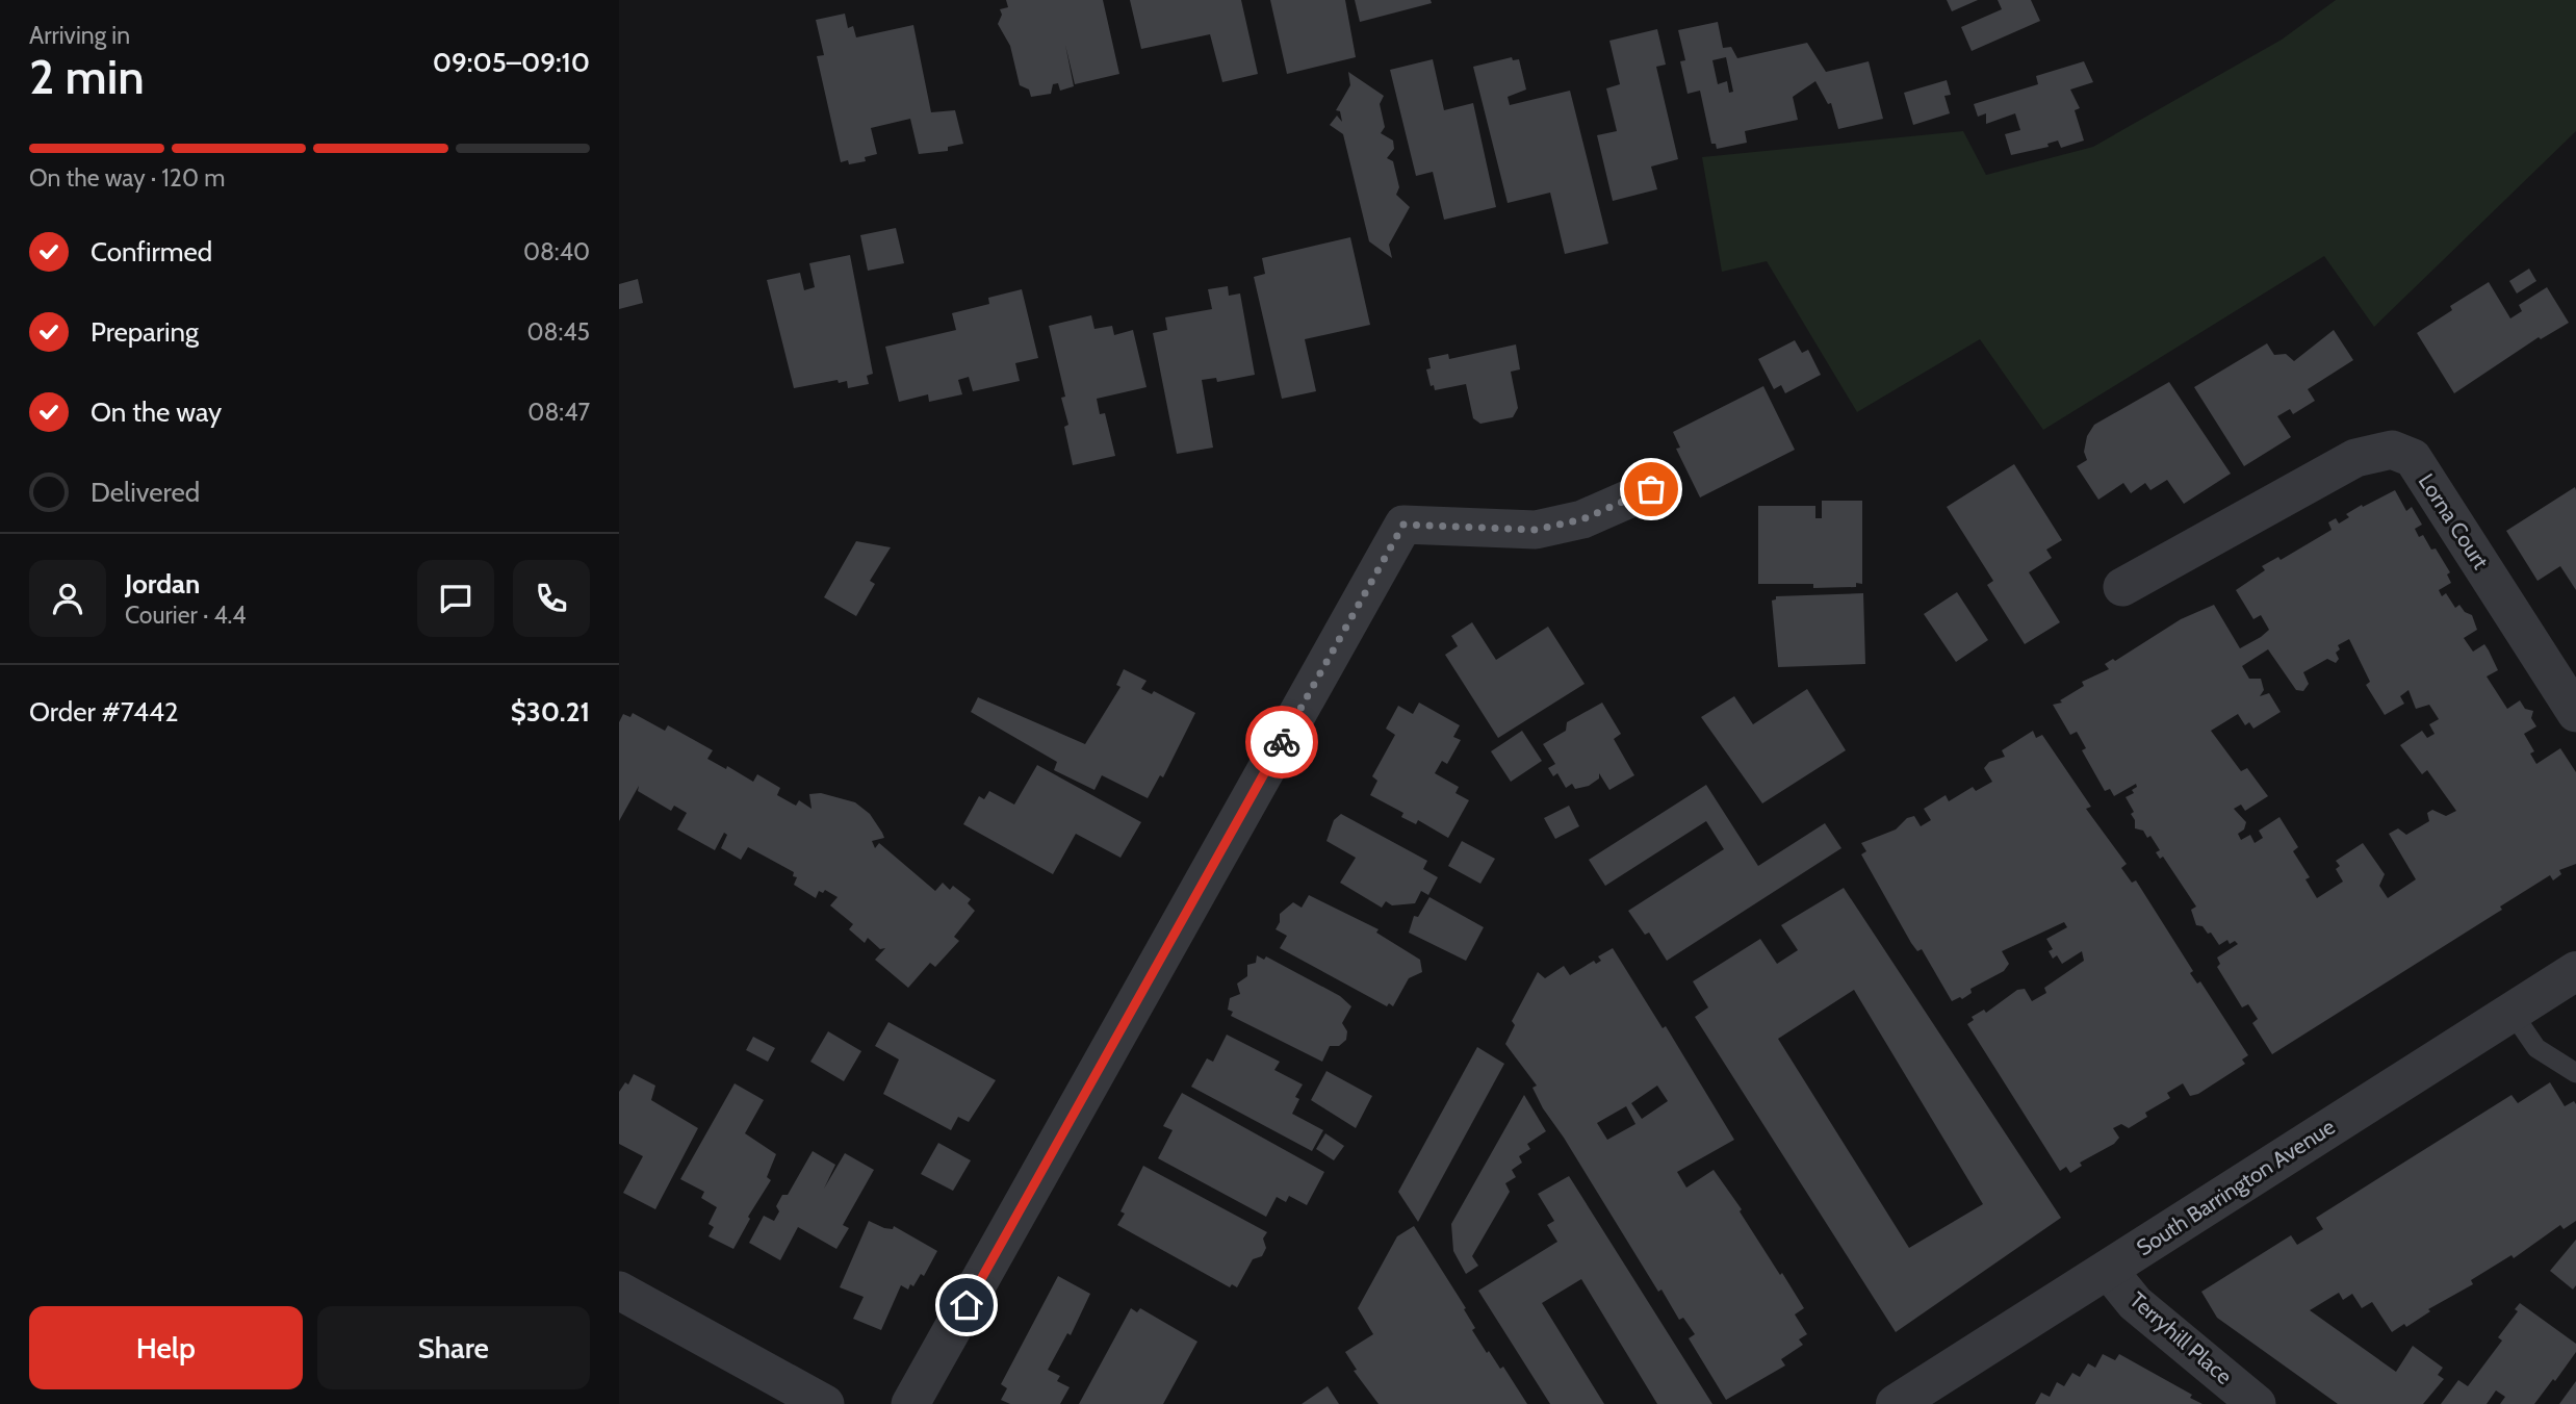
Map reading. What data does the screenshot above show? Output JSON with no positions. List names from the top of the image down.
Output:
{
  "streets": {
    "street": ["Lorna Court", "South Barrington Avenue", "Terryhill Place"]
  },
  "crossings": [
    ["South Barrington Avenue", "Terryhill Place"]
  ],
  "page": {
    "heading": ["2 min", "Arriving in", "09:05–09:10"],
    "panel": [
      "Jordan",
      "Courier · 4.4",
      "Order #7442",
      "$30.21"
    ],
    "bar": "On the way · 120 m",
    "list": [
      ["Confirmed", "08:40"],
      ["Preparing", "08:45"],
      ["On the way", "08:47"],
      "Delivered"
    ],
    "buttons": ["Help", "Share"]
  }
}
